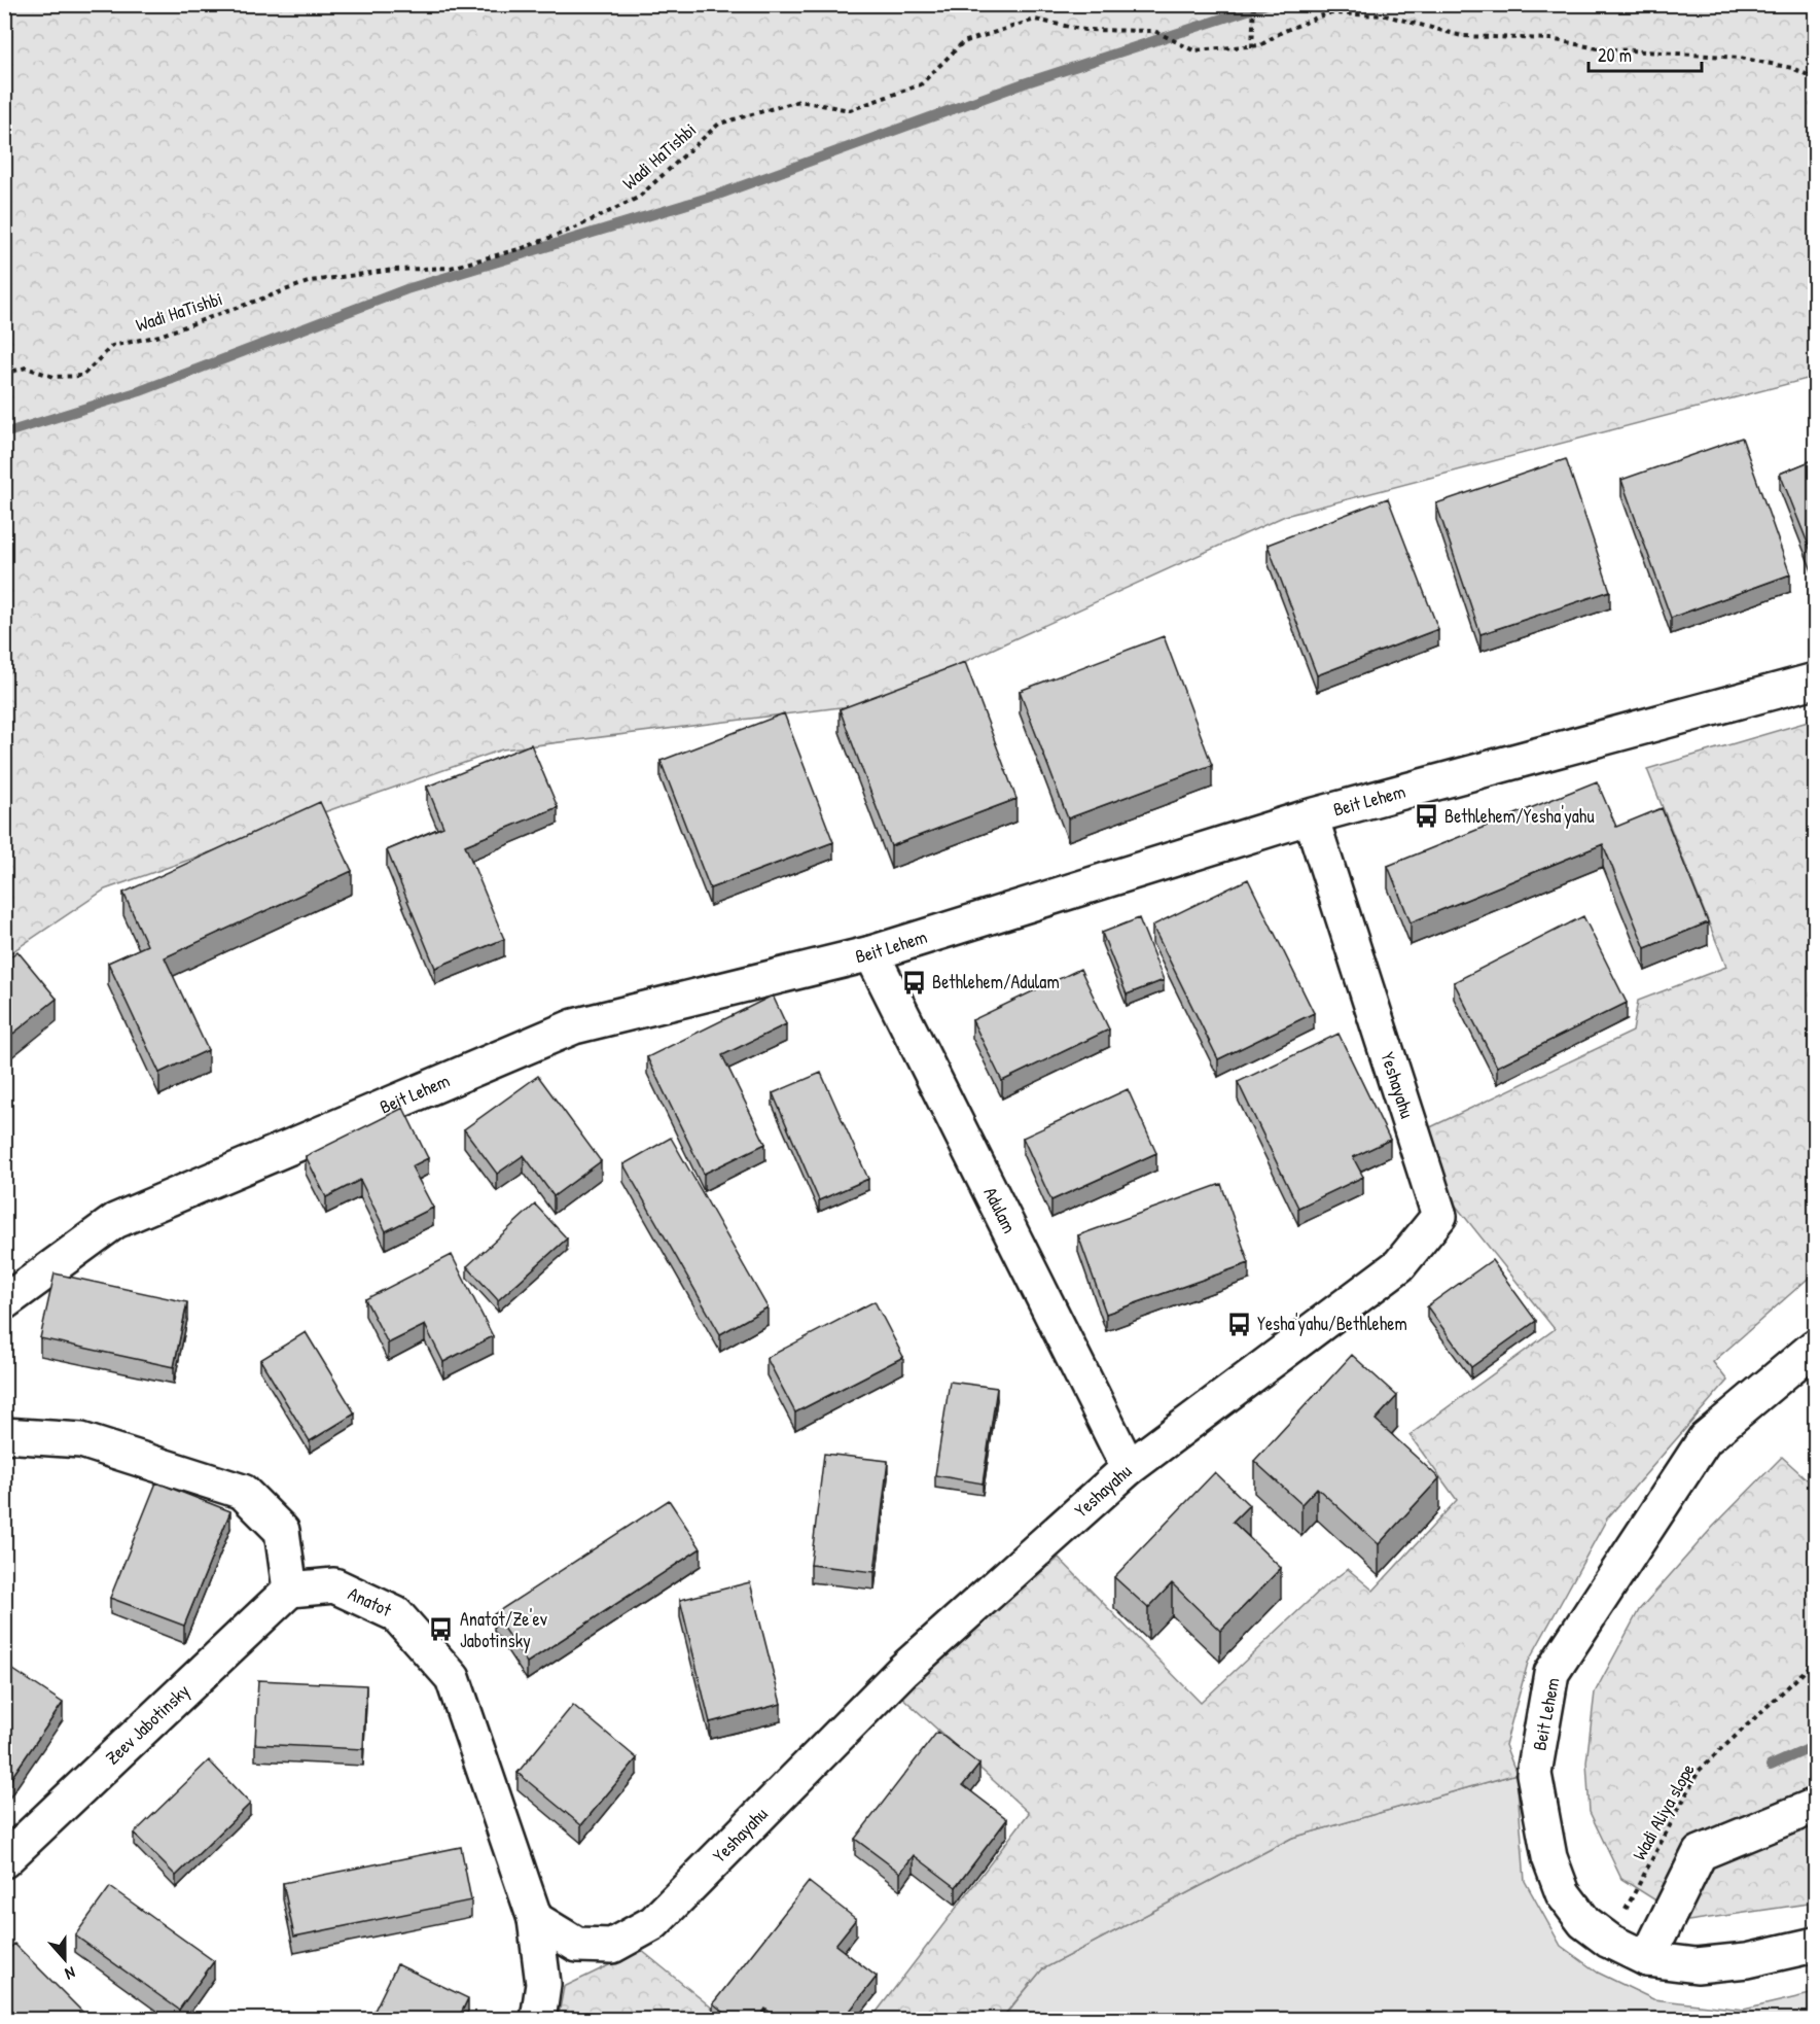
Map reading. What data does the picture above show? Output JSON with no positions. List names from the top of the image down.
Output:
{
  "streets": {
    "street": [
      "Beit Lehem",
      "Yeshayahu",
      "Adulam",
      "Anatot",
      "Zeev Jabotinsky"
    ],
    "path": ["Wadi HaTishbi", "Wadi Aliya slope"]
  },
  "crossings": [
    ["Beit Lehem", "Yeshayahu"],
    ["Beit Lehem", "Adulam"],
    ["Beit Lehem", "Wadi Aliya slope"],
    ["Yeshayahu", "Adulam"],
    ["Yeshayahu", "Anatot"],
    ["Anatot", "Zeev Jabotinsky"]
  ],
  "places": {
    "bus stop": [
      "Bethlehem/Yesha'yahu",
      "Bethlehem/Adulam",
      "Yesha'yahu/Bethlehem",
      "Anatot/Ze'ev Jabotinsky"
    ]
  },
  "scale_bar": "20 m",
  "north": "bottom"
}
